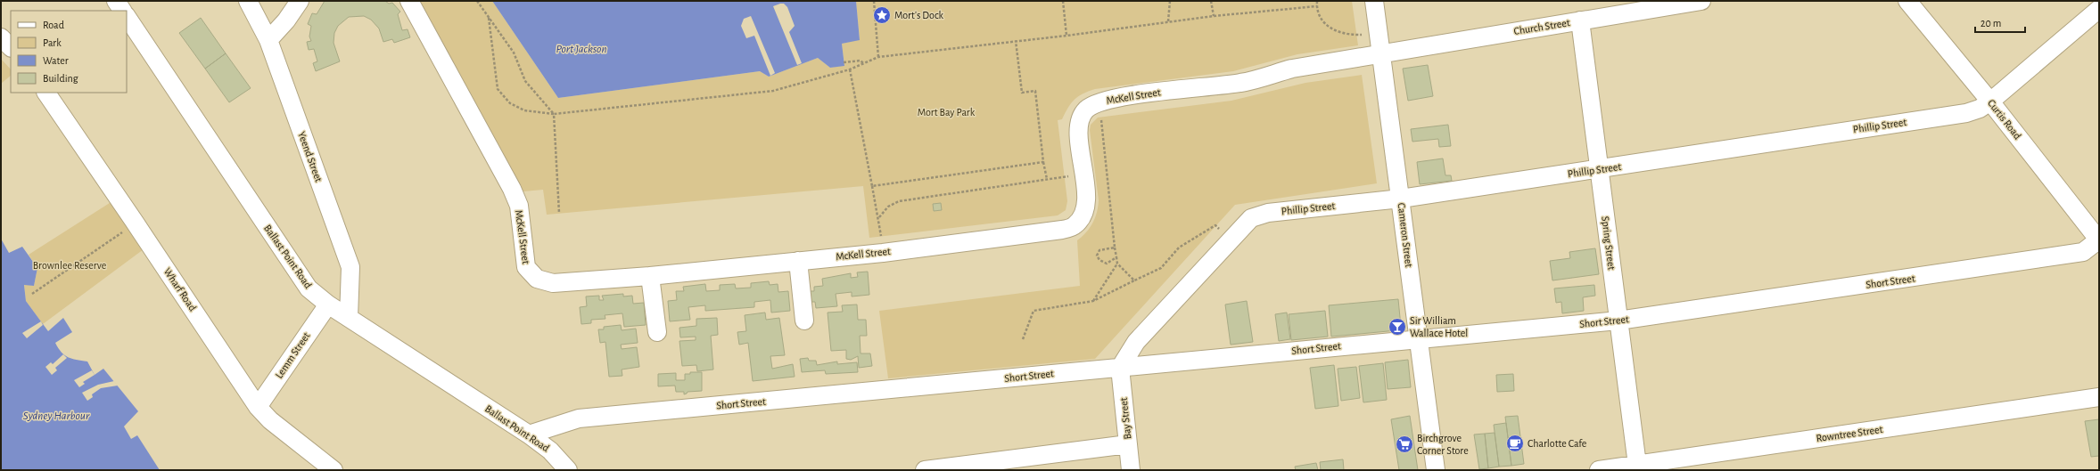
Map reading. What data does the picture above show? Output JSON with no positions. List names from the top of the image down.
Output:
{
  "streets": {
    "street": [
      "Church Street",
      "McKell Street",
      "Curtis Road",
      "Phillip Street",
      "Yeend Street",
      "Cameron Street",
      "Spring Street",
      "Ballast Point Road",
      "Short Street",
      "Wharf Road",
      "Lemm Street",
      "Bay Street",
      "Rowntree Street"
    ]
  },
  "crossings": [
    ["Church Street", "McKell Street"],
    ["Church Street", "Cameron Street"],
    ["Church Street", "Spring Street"],
    ["McKell Street", "Cameron Street"],
    ["Curtis Road", "Phillip Street"],
    ["Curtis Road", "Short Street"],
    ["Phillip Street", "Cameron Street"],
    ["Phillip Street", "Spring Street"],
    ["Phillip Street", "Short Street"],
    ["Phillip Street", "Bay Street"],
    ["Yeend Street", "Ballast Point Road"],
    ["Cameron Street", "Short Street"],
    ["Spring Street", "Short Street"],
    ["Spring Street", "Rowntree Street"],
    ["Ballast Point Road", "Short Street"],
    ["Ballast Point Road", "Lemm Street"],
    ["Short Street", "Bay Street"],
    ["Wharf Road", "Lemm Street"]
  ],
  "water": ["Port Jackson", "Sydney Harbour"],
  "parks": ["Mort Bay Park", "Brownlee Reserve"],
  "places": {
    "place": ["Mort's Dock"],
    "bar": ["Sir William Wallace Hotel"],
    "cafe": ["Charlotte Cafe"],
    "supermarket": ["Birchgrove Corner Store"]
  },
  "legend": [
    "Road",
    "Park",
    "Water",
    "Building"
  ],
  "scale_bar": "20 m"
}
